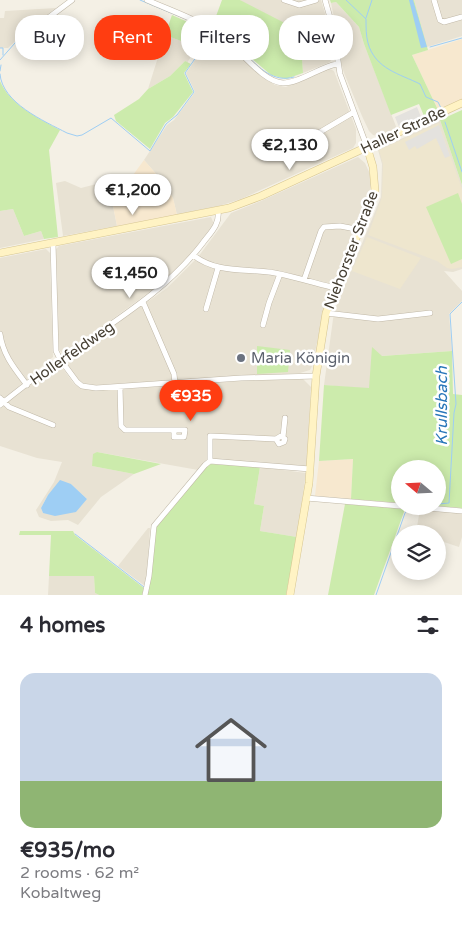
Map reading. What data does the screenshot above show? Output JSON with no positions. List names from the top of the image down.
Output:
{
  "streets": {
    "street": ["Haller Straße", "Niehorster Straße", "Hollerfeldweg"]
  },
  "crossings": [
    ["Haller Straße", "Niehorster Straße"],
    ["Haller Straße", "Hollerfeldweg"]
  ],
  "water": ["Krullsbach"],
  "places": ["Maria Königin"],
  "north": "left",
  "page": {
    "chip": [
      "Buy",
      "Rent",
      "Filters",
      "New"
    ],
    "price": [
      "€2,130",
      "€1,200",
      "€1,450",
      "€935"
    ],
    "heading": "4 homes",
    "list": [
      {
        "name": "€935/mo",
        "note": "2 rooms · 62 m² · Kobaltweg"
      }
    ]
  }
}
